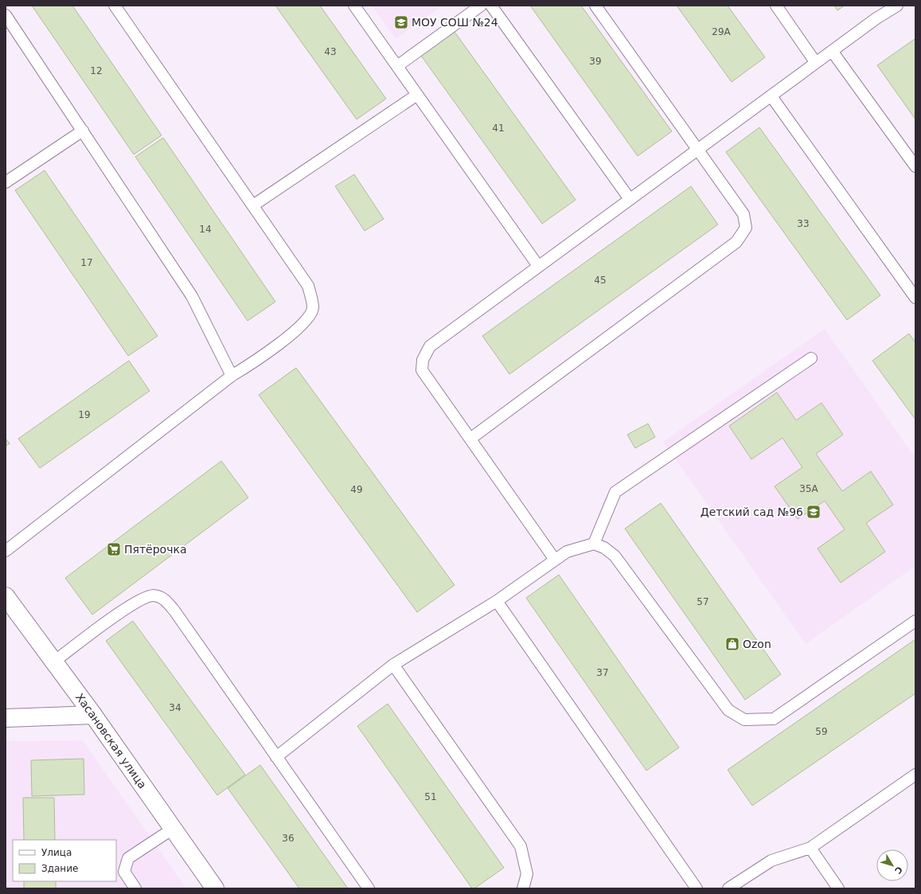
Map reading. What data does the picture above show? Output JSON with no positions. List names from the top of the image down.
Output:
{
  "streets": {
    "street": ["Хасановская улица"]
  },
  "places": {
    "school or university": ["МОУ СОШ №24", "Детский сад №96"],
    "supermarket": ["Пятёрочка"],
    "shop": ["Ozon"]
  },
  "house_numbers": [
    "29А",
    "43",
    "39",
    "12",
    "41",
    "33",
    "14",
    "17",
    "45",
    "19",
    "35А",
    "49",
    "57",
    "37",
    "34",
    "59",
    "51",
    "36"
  ],
  "legend": ["Улица", "Здание"],
  "north": "bottom right"
}
